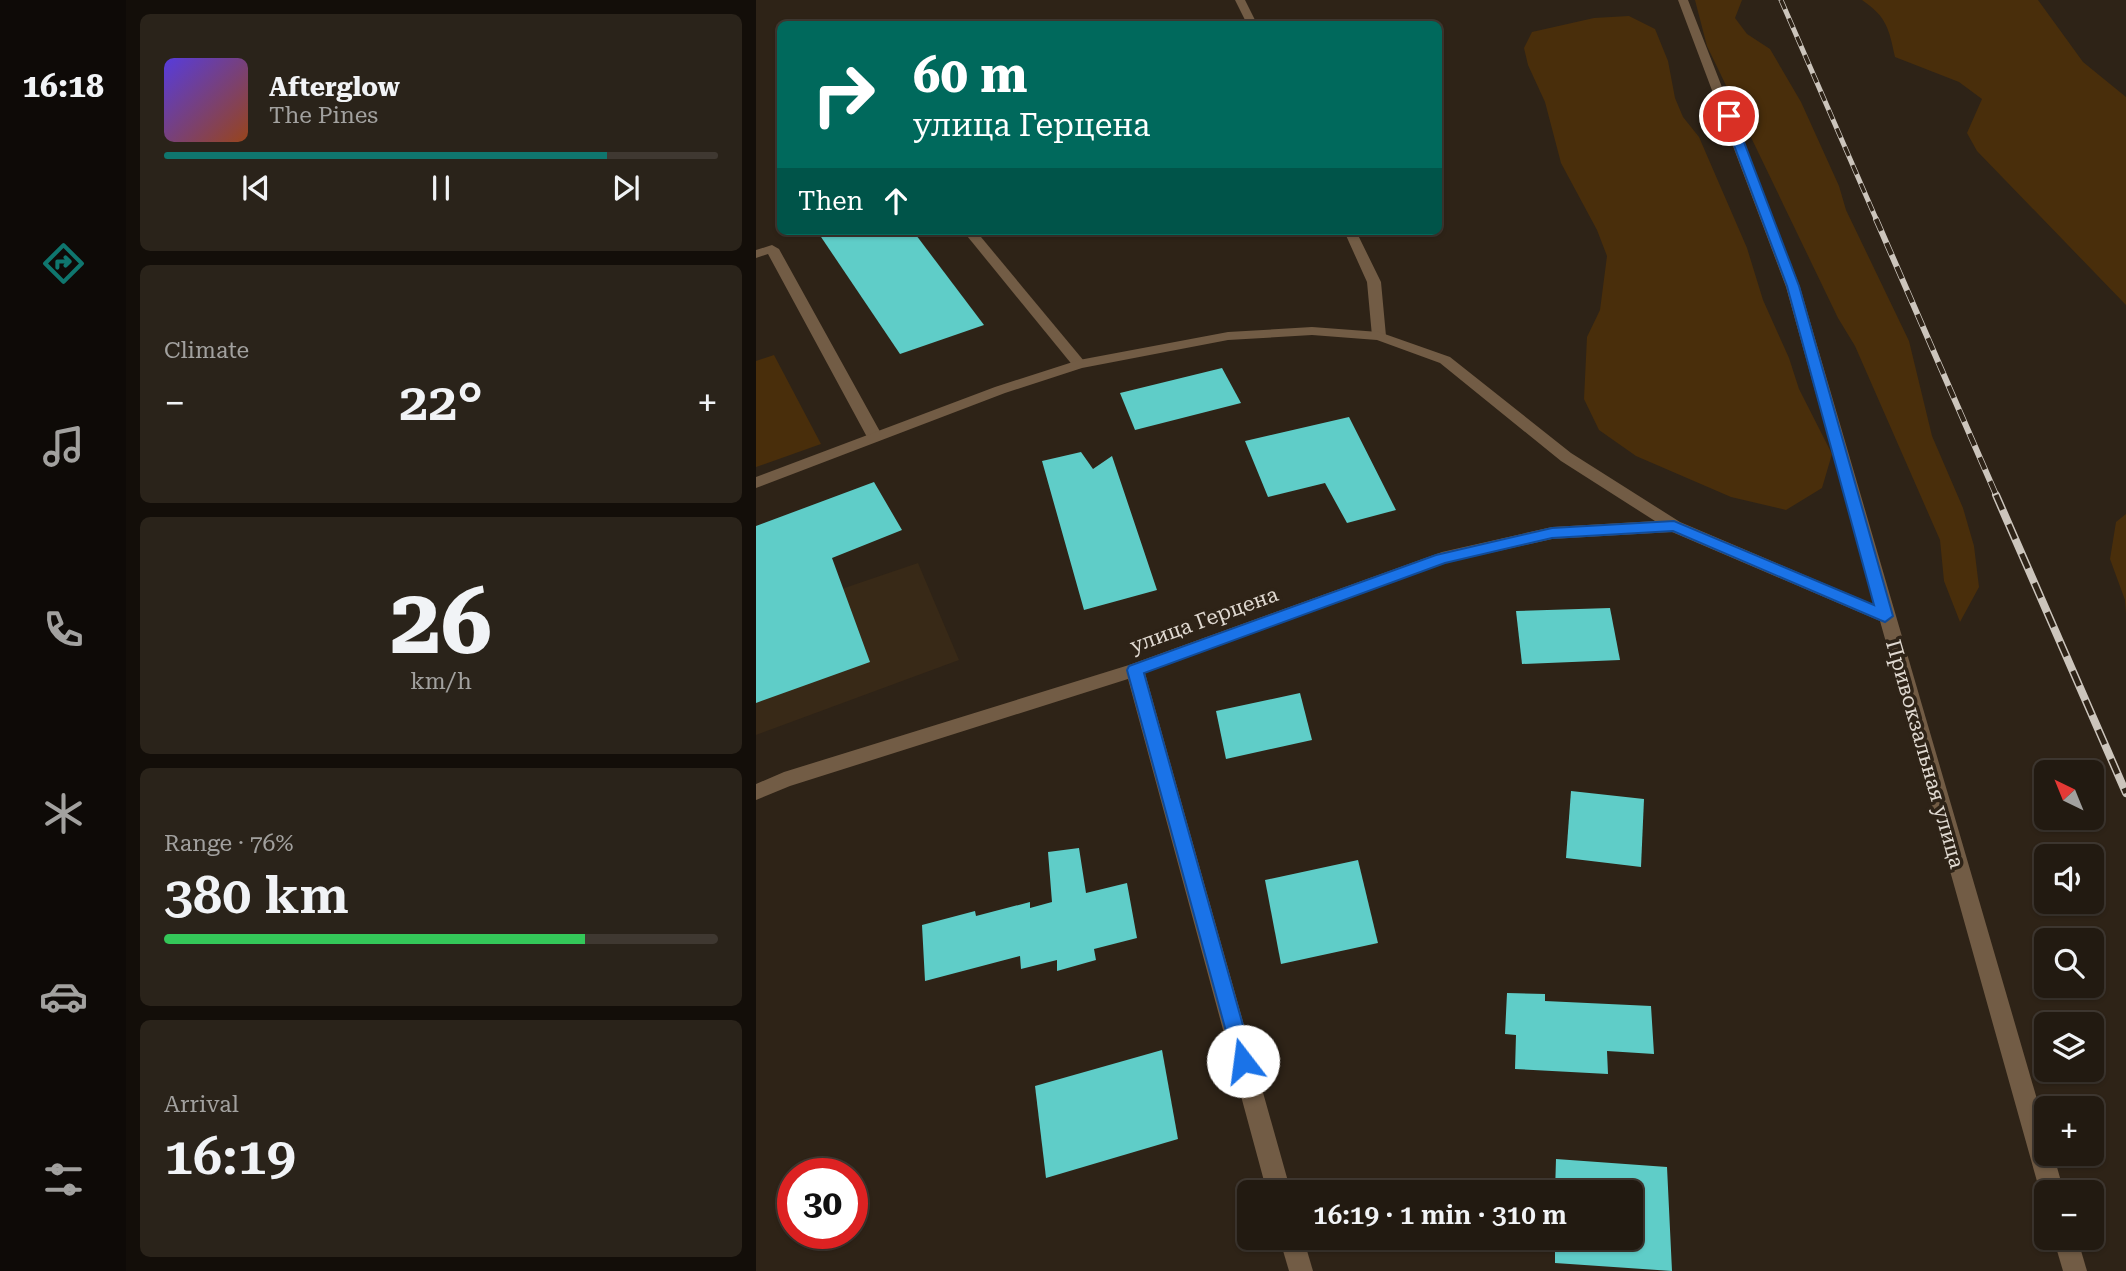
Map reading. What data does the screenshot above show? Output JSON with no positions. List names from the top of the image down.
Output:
{
  "streets": {
    "street": ["улица Герцена", "Привокзальная улица"]
  },
  "north": "top left",
  "page": {
    "tabs": "16:18",
    "turn": ["60 m", "улица Герцена"],
    "song": ["Afterglow", "The Pines"],
    "then": "Then",
    "tile": [
      "Climate",
      ["26", "km/h"],
      ["Range · 76%", "380 km"],
      ["Arrival", "16:19"]
    ],
    "heat": ["−", "22°", "+"],
    "map_buttons": ["+", "−"],
    "limit": "30",
    "trip": "16:19 · 1 min · 310 m"
  }
}
